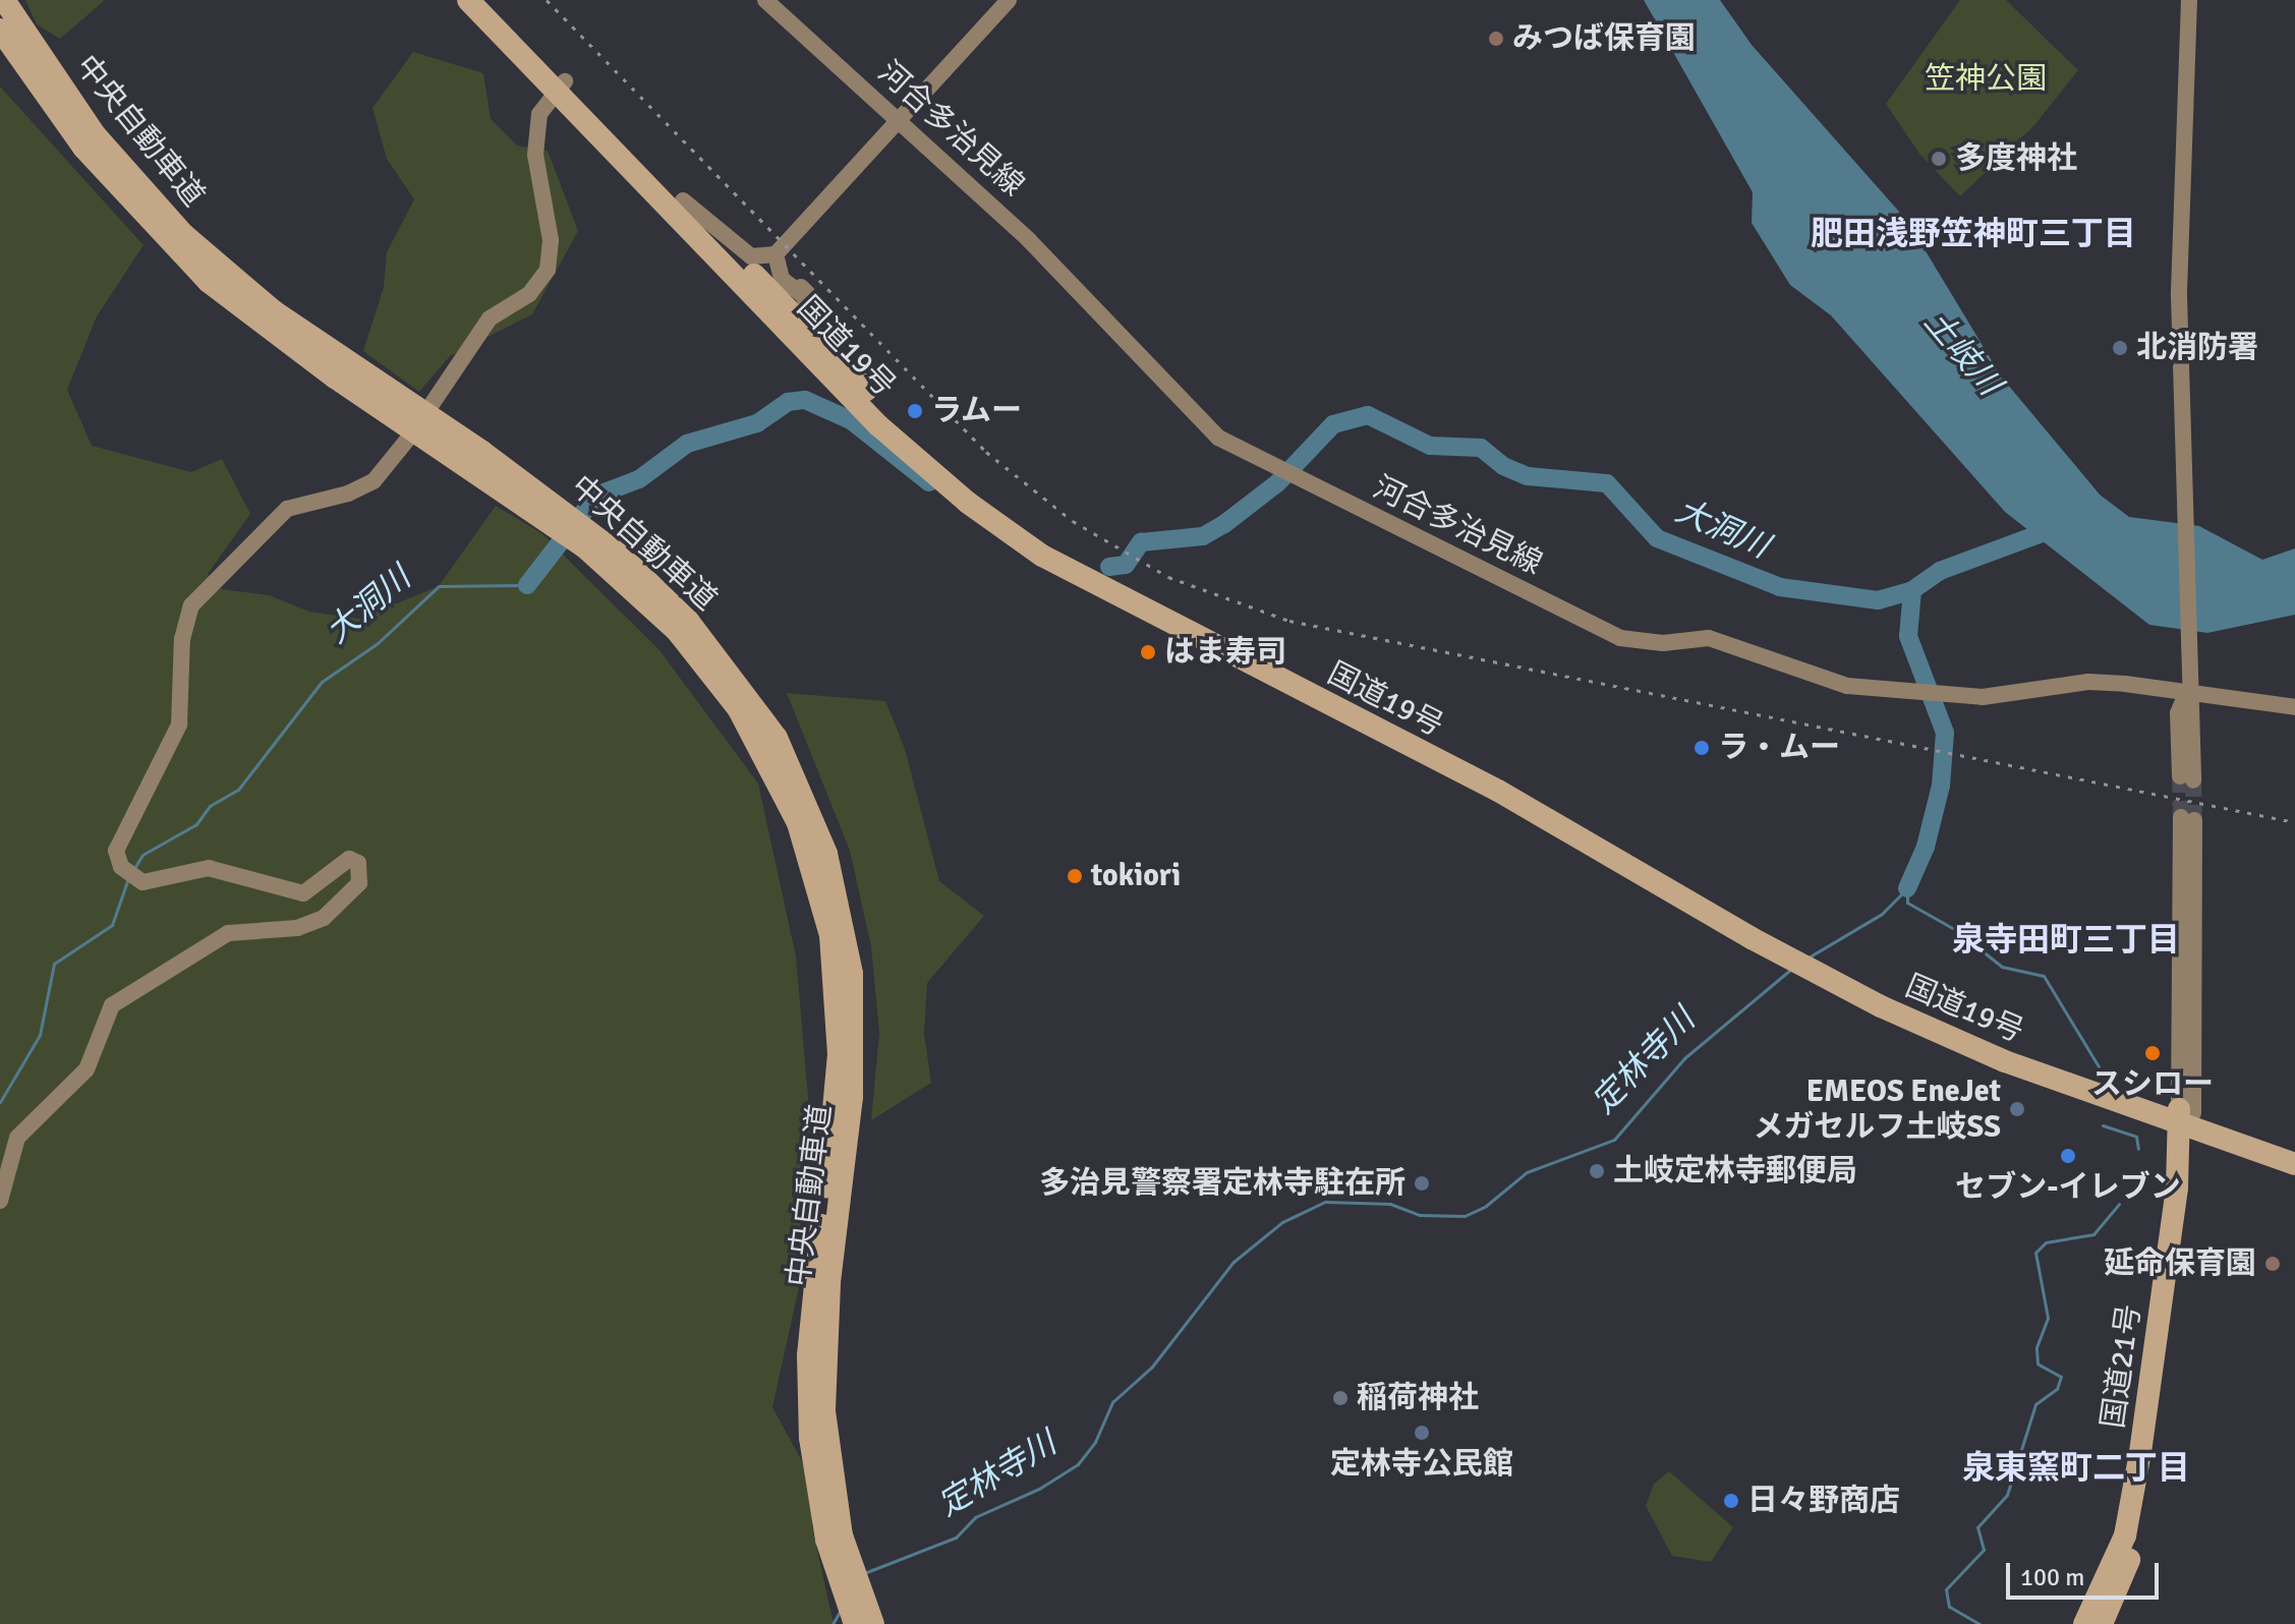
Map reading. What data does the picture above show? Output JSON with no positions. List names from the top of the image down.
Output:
{
  "streets": {
    "highway": ["中央自動車道", "国道19号", "国道21号"],
    "street": ["河合多治見線"]
  },
  "crossings": [
    ["国道19号", "国道21号"]
  ],
  "districts": ["肥田浅野笠神町三丁目", "泉寺田町三丁目", "泉東窯町二丁目"],
  "water": ["土岐川", "大洞川", "定林寺川"],
  "parks": ["笠神公園"],
  "places": [
    "みつば保育園",
    "多度神社",
    "北消防署",
    "ラムー",
    "はま寿司",
    "ラ・ムー",
    "tokiori",
    "スシロー",
    "EMEOS EneJet メガセルフ土岐SS",
    "セブン-イレブン",
    "土岐定林寺郵便局",
    "多治見警察署定林寺駐在所",
    "延命保育園",
    "稲荷神社",
    "定林寺公民館",
    "日々野商店"
  ],
  "scale_bar": "100 m"
}
